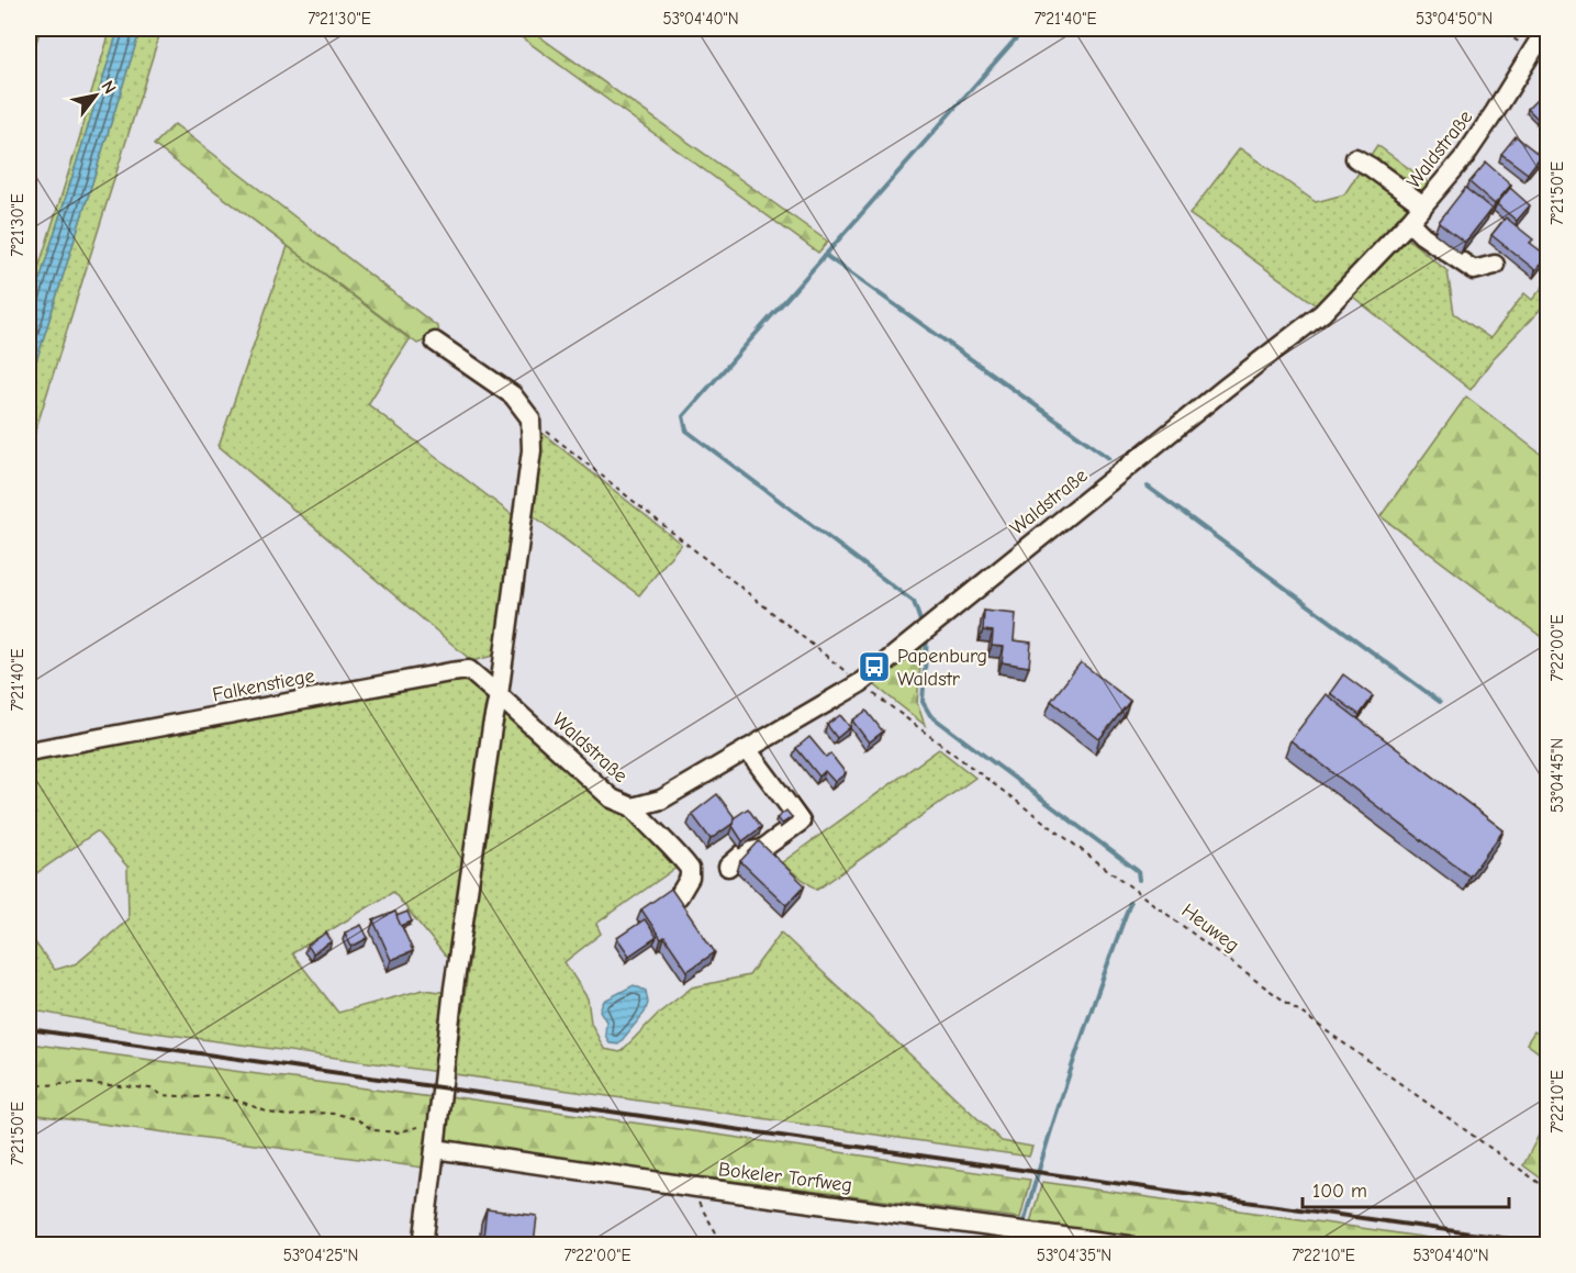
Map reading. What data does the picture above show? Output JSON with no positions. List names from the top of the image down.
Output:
{
  "streets": {
    "street": ["Waldstraße", "Falkenstiege", "Bokeler Torfweg"],
    "path": ["Heuweg"]
  },
  "crossings": [
    ["Waldstraße", "Falkenstiege"],
    ["Waldstraße", "Heuweg"]
  ],
  "places": {
    "bus stop": ["Papenburg Waldstr"]
  },
  "scale_bar": "100 m",
  "north": "top right",
  "coordinates": [
    "7°21'30\"E",
    "53°04'40\"N",
    "7°21'40\"E",
    "53°04'50\"N",
    "7°21'50\"E",
    "7°22'00\"E",
    "53°04'45\"N",
    "7°22'10\"E",
    "53°04'25\"N",
    "53°04'35\"N"
  ]
}
